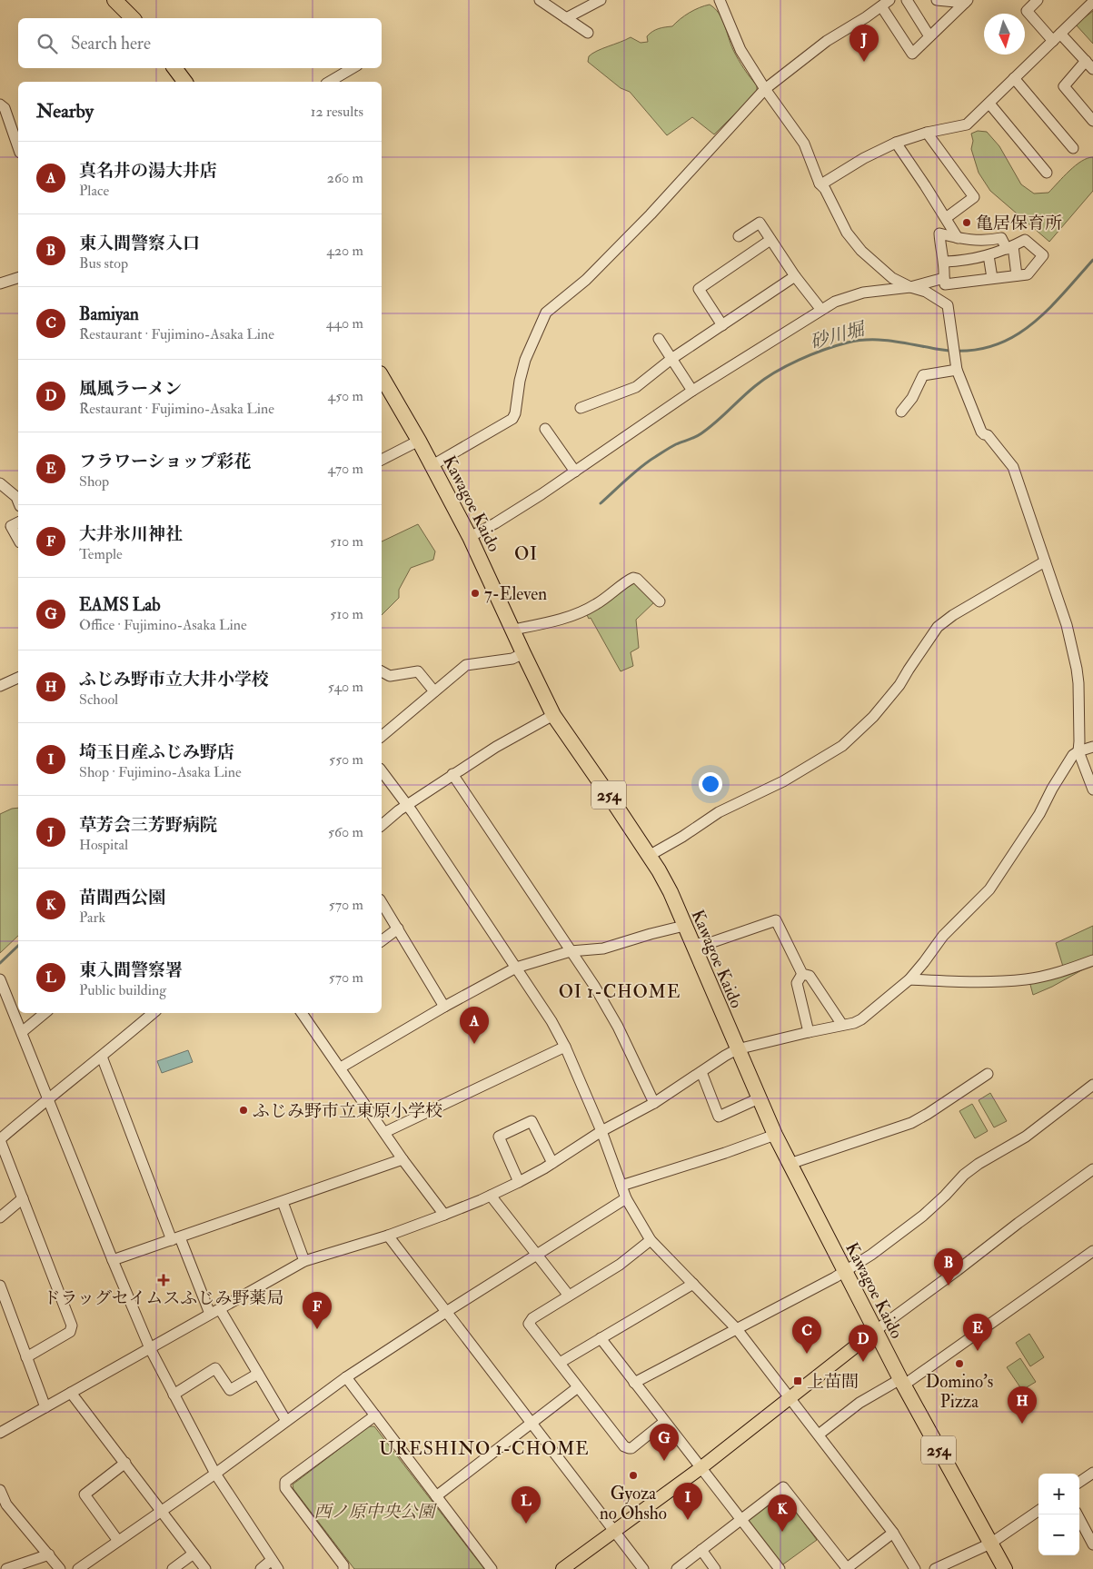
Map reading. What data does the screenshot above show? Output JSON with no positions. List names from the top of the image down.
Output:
{
  "streets": {
    "highway": ["Kawagoe Kaido", "254"]
  },
  "districts": ["OI", "OI 1-CHOME", "URESHINO 1-CHOME"],
  "water": ["砂川堀"],
  "parks": ["西ノ原中央公園"],
  "places": {
    "other": [
      "亀居保育所",
      "7-Eleven",
      "ふじみ野市立東原小学校",
      "Domino's Pizza",
      "Gyoza no Ohsho"
    ],
    "health": ["ドラッグセイムスふじみ野薬局"],
    "transit": ["上苗間"]
  },
  "north": "bottom",
  "page": {
    "search": "Search here",
    "pins": [
      "J",
      "A",
      "B",
      "F",
      "E",
      "C",
      "D",
      "H",
      "G",
      "I",
      "L",
      "K"
    ],
    "heading": ["Nearby", "12 results"],
    "list": [
      {
        "mark": "A",
        "name": "真名井の湯大井店",
        "note": "Place",
        "value": "260 m"
      },
      {
        "mark": "B",
        "name": "東入間警察入口",
        "note": "Bus stop",
        "value": "420 m"
      },
      {
        "mark": "C",
        "name": "Bamiyan",
        "note": "Restaurant · Fujimino-Asaka Line",
        "value": "440 m"
      },
      {
        "mark": "D",
        "name": "風風ラーメン",
        "note": "Restaurant · Fujimino-Asaka Line",
        "value": "450 m"
      },
      {
        "mark": "E",
        "name": "フラワーショップ彩花",
        "note": "Shop",
        "value": "470 m"
      },
      {
        "mark": "F",
        "name": "大井氷川神社",
        "note": "Temple",
        "value": "510 m"
      },
      {
        "mark": "G",
        "name": "EAMS Lab",
        "note": "Office · Fujimino-Asaka Line",
        "value": "510 m"
      },
      {
        "mark": "H",
        "name": "ふじみ野市立大井小学校",
        "note": "School",
        "value": "540 m"
      },
      {
        "mark": "I",
        "name": "埼玉日産ふじみ野店",
        "note": "Shop · Fujimino-Asaka Line",
        "value": "550 m"
      },
      {
        "mark": "J",
        "name": "草芳会三芳野病院",
        "note": "Hospital",
        "value": "560 m"
      },
      {
        "mark": "K",
        "name": "苗間西公園",
        "note": "Park",
        "value": "570 m"
      },
      {
        "mark": "L",
        "name": "東入間警察署",
        "note": "Public building",
        "value": "570 m"
      }
    ],
    "map_buttons": ["+", "−"]
  }
}
